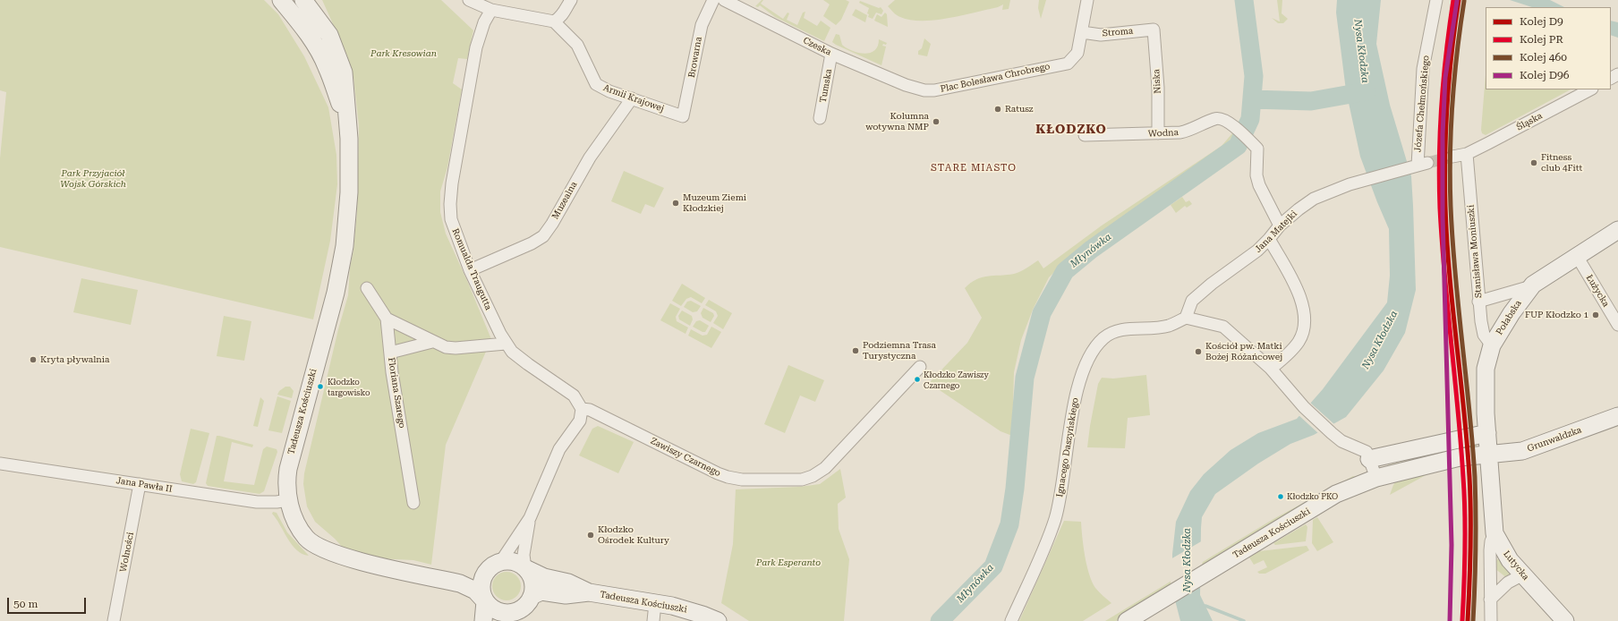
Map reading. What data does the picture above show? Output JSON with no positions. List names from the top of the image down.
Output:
{
  "streets": {
    "street": [
      "Stroma",
      "Czeska",
      "Browarna",
      "Plac Bolesława Chrobrego",
      "Niska",
      "Tumska",
      "Armii Krajowej",
      "Józefa Chełmońskiego",
      "Śląska",
      "Wodna",
      "Muzealna",
      "Jana Matejki",
      "Stanisława Moniuszki",
      "Romualda Traugutta",
      "Łużycka",
      "Połabska",
      "Floriana Szarego",
      "Tadeusza Kościuszki",
      "Grunwaldzka",
      "Ignacego Daszyńskiego",
      "Zawiszy Czarnego",
      "Jana Pawła II",
      "Wolności",
      "Lutycka"
    ]
  },
  "crossings": [
    ["Stroma", "Plac Bolesława Chrobrego"],
    ["Stroma", "Niska"],
    ["Czeska", "Plac Bolesława Chrobrego"],
    ["Czeska", "Tumska"],
    ["Browarna", "Armii Krajowej"],
    ["Niska", "Wodna"],
    ["Armii Krajowej", "Muzealna"],
    ["Józefa Chełmońskiego", "Jana Matejki"],
    ["Śląska", "Stanisława Moniuszki"],
    ["Wodna", "Jana Matejki"],
    ["Muzealna", "Romualda Traugutta"],
    ["Jana Matejki", "Ignacego Daszyńskiego"],
    ["Stanisława Moniuszki", "Połabska"],
    ["Romualda Traugutta", "Zawiszy Czarnego"],
    ["Łużycka", "Połabska"],
    ["Połabska", "Tadeusza Kościuszki"],
    ["Połabska", "Grunwaldzka"],
    ["Połabska", "Lutycka"],
    ["Tadeusza Kościuszki", "Grunwaldzka"],
    ["Tadeusza Kościuszki", "Jana Pawła II"],
    ["Tadeusza Kościuszki", "Lutycka"],
    ["Grunwaldzka", "Lutycka"],
    ["Jana Pawła II", "Wolności"]
  ],
  "districts": ["KŁODZKO", "STARE MIASTO"],
  "water": ["Nysa Kłodzka", "Młynówka"],
  "parks": ["Park Kresowian", "Park Przyjaciół Wojsk Górskich", "Park Esperanto"],
  "places": [
    "Ratusz",
    "Kolumna wotywna NMP",
    "Fitness club 4Fitt",
    "Muzeum Ziemi Kłodzkiej",
    "FUP Kłodzko 1",
    "Podziemna Trasa Turystyczna",
    "Kościół pw. Matki Bożej Różańcowej",
    "Kryta pływalnia",
    "Kłodzko Zawiszy Czarnego",
    "Kłodzko targowisko",
    "Kłodzko PKO",
    "Kłodzko Ośrodek Kultury"
  ],
  "lines": [
    "rail line D9",
    "rail line PR",
    "rail line 460",
    "rail line D96"
  ],
  "legend": [
    "Kolej D9",
    "Kolej PR",
    "Kolej 460",
    "Kolej D96"
  ],
  "scale_bar": "50 m"
}
